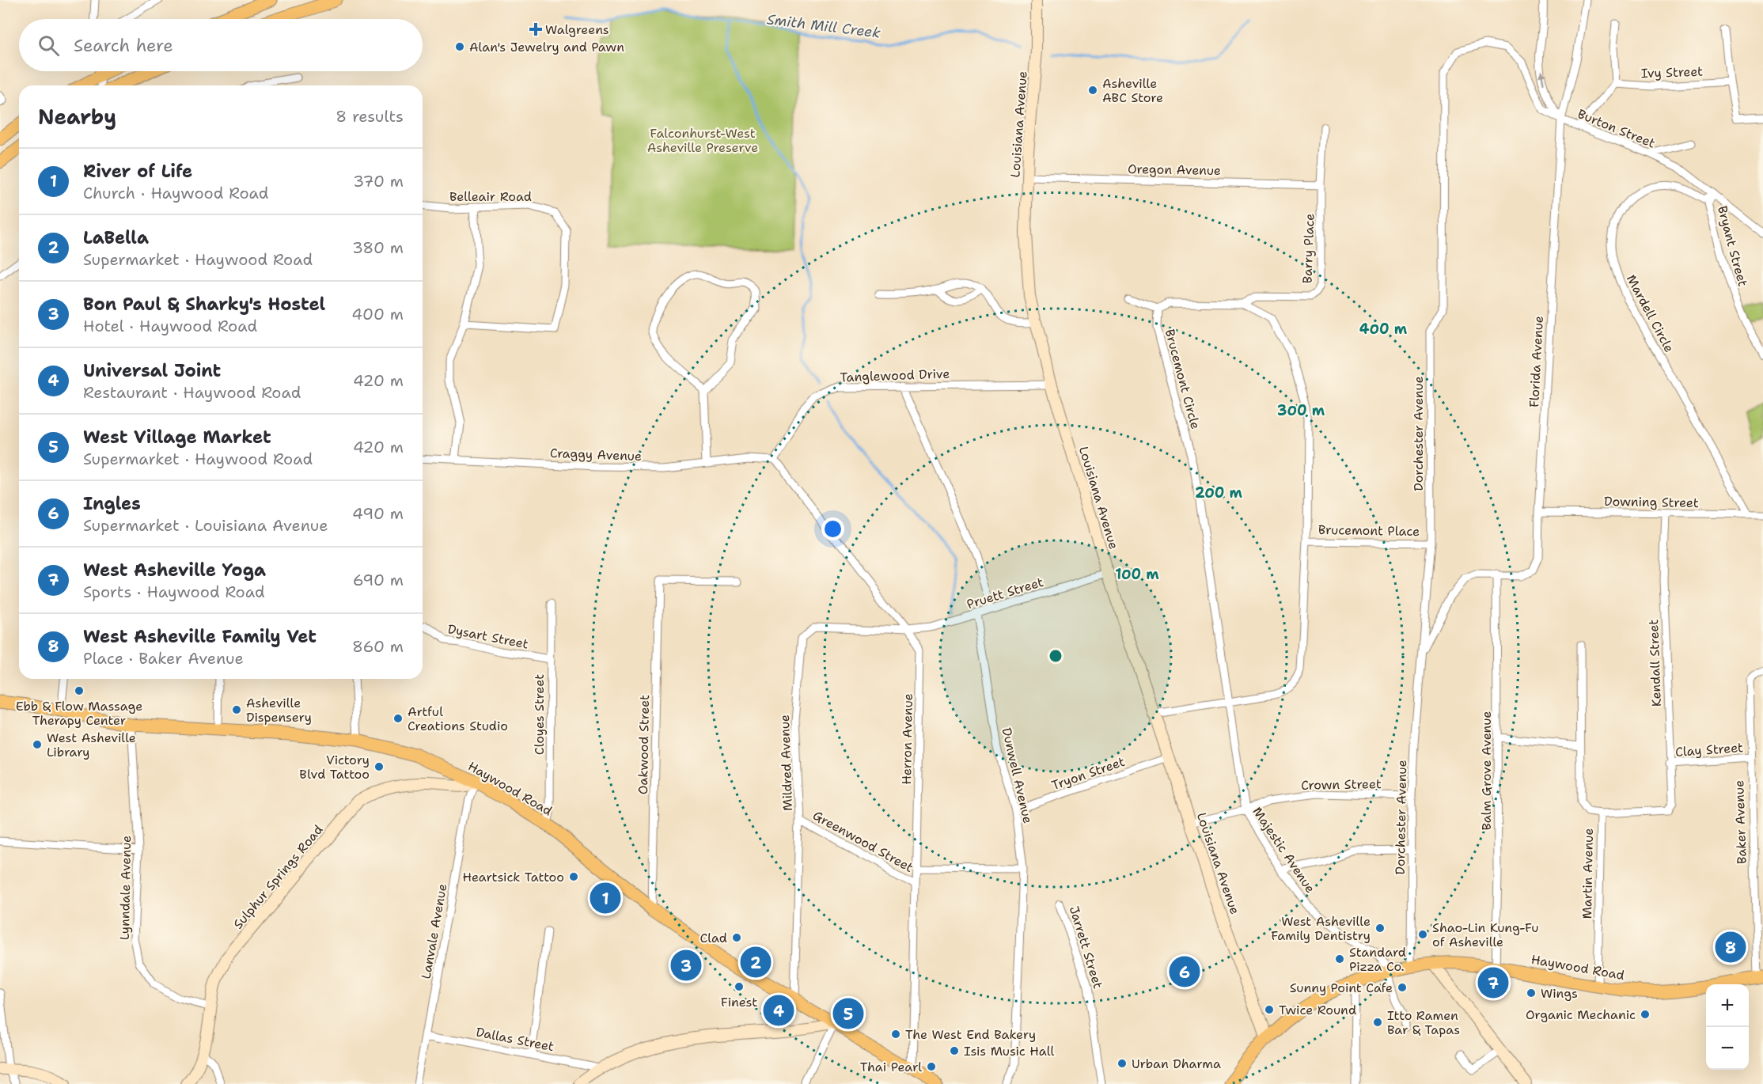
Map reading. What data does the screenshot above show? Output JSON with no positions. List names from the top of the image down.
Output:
{
  "streets": {
    "main road": ["Haywood Road"],
    "street": [
      "Ivy Street",
      "Louisiana Avenue",
      "Burton Street",
      "Oregon Avenue",
      "Belleair Road",
      "Bryant Street",
      "Barry Place",
      "Mardell Circle",
      "Florida Avenue",
      "Tanglewood Drive",
      "Brucemont Circle",
      "Dorchester Avenue",
      "Craggy Avenue",
      "Downing Street",
      "Brucemont Place",
      "Pruett Street",
      "Dysart Street",
      "Kendall Street",
      "Cloyes Street",
      "Herron Avenue",
      "Oakwood Street",
      "Clay Street",
      "Mildred Avenue",
      "Balm Grove Avenue",
      "Tryon Street",
      "Dunwell Avenue",
      "Crown Street",
      "Baker Avenue",
      "Greenwood Street",
      "Majestic Avenue",
      "Martin Avenue",
      "Sulphur Springs Road",
      "Lynndale Avenue",
      "Lanvale Avenue",
      "Jarrett Street",
      "Dallas Street"
    ]
  },
  "crossings": [
    ["Louisiana Avenue", "Oregon Avenue"],
    ["Louisiana Avenue", "Tanglewood Drive"],
    ["Louisiana Avenue", "Pruett Street"],
    ["Louisiana Avenue", "Tryon Street"],
    ["Louisiana Avenue", "Haywood Road"],
    ["Louisiana Avenue", "Majestic Avenue"],
    ["Burton Street", "Bryant Street"],
    ["Burton Street", "Mardell Circle"],
    ["Burton Street", "Florida Avenue"],
    ["Burton Street", "Dorchester Avenue"],
    ["Oregon Avenue", "Barry Place"],
    ["Bryant Street", "Mardell Circle"],
    ["Mardell Circle", "Downing Street"],
    ["Florida Avenue", "Dorchester Avenue"],
    ["Florida Avenue", "Downing Street"],
    ["Florida Avenue", "Balm Grove Avenue"],
    ["Tanglewood Drive", "Craggy Avenue"],
    ["Tanglewood Drive", "Herron Avenue"],
    ["Brucemont Circle", "Crown Street"],
    ["Brucemont Circle", "Majestic Avenue"],
    ["Dorchester Avenue", "Brucemont Place"],
    ["Dorchester Avenue", "Crown Street"],
    ["Dorchester Avenue", "Haywood Road"],
    ["Craggy Avenue", "Herron Avenue"],
    ["Downing Street", "Kendall Street"],
    ["Pruett Street", "Herron Avenue"],
    ["Pruett Street", "Mildred Avenue"],
    ["Pruett Street", "Dunwell Avenue"],
    ["Dysart Street", "Cloyes Street"],
    ["Kendall Street", "Clay Street"],
    ["Kendall Street", "Martin Avenue"],
    ["Cloyes Street", "Haywood Road"],
    ["Herron Avenue", "Mildred Avenue"],
    ["Herron Avenue", "Haywood Road"],
    ["Herron Avenue", "Greenwood Street"],
    ["Oakwood Street", "Haywood Road"],
    ["Clay Street", "Baker Avenue"],
    ["Mildred Avenue", "Haywood Road"],
    ["Mildred Avenue", "Greenwood Street"],
    ["Balm Grove Avenue", "Haywood Road"],
    ["Tryon Street", "Dunwell Avenue"],
    ["Crown Street", "Majestic Avenue"],
    ["Haywood Road", "Baker Avenue"],
    ["Haywood Road", "Majestic Avenue"],
    ["Haywood Road", "Martin Avenue"],
    ["Haywood Road", "Sulphur Springs Road"],
    ["Haywood Road", "Lynndale Avenue"],
    ["Haywood Road", "Lanvale Avenue"],
    ["Sulphur Springs Road", "Lynndale Avenue"],
    ["Sulphur Springs Road", "Lanvale Avenue"],
    ["Lanvale Avenue", "Dallas Street"]
  ],
  "water": ["Smith Mill Creek"],
  "parks": ["Falconhurst-West Asheville Preserve"],
  "places": {
    "health": ["Walgreens"],
    "other": [
      "Alan's Jewelry and Pawn",
      "Asheville ABC Store",
      "Ebb & Flow Massage Therapy Center",
      "Asheville Dispensery",
      "Artful Creations Studio",
      "West Asheville Library",
      "Victory Blvd Tattoo",
      "Heartsick Tattoo",
      "West Asheville Family Dentistry",
      "Shao-Lin Kung-Fu of Asheville",
      "Clad",
      "Standard Pizza Co.",
      "Finest",
      "Sunny Point Cafe",
      "Wings",
      "Twice Round",
      "Organic Mechanic",
      "Itto Ramen Bar & Tapas",
      "The West End Bakery",
      "Isis Music Hall",
      "Urban Dharma",
      "Thai Pearl"
    ]
  },
  "page": {
    "search": "Search here",
    "heading": ["Nearby", "8 results"],
    "list": [
      {
        "mark": "1",
        "name": "River of Life",
        "note": "Church · Haywood Road",
        "value": "370 m"
      },
      {
        "mark": "2",
        "name": "LaBella",
        "note": "Supermarket · Haywood Road",
        "value": "380 m"
      },
      {
        "mark": "3",
        "name": "Bon Paul & Sharky's Hostel",
        "note": "Hotel · Haywood Road",
        "value": "400 m"
      },
      {
        "mark": "4",
        "name": "Universal Joint",
        "note": "Restaurant · Haywood Road",
        "value": "420 m"
      },
      {
        "mark": "5",
        "name": "West Village Market",
        "note": "Supermarket · Haywood Road",
        "value": "420 m"
      },
      {
        "mark": "6",
        "name": "Ingles",
        "note": "Supermarket · Louisiana Avenue",
        "value": "490 m"
      },
      {
        "mark": "7",
        "name": "West Asheville Yoga",
        "note": "Sports · Haywood Road",
        "value": "690 m"
      },
      {
        "mark": "8",
        "name": "West Asheville Family Vet",
        "note": "Place · Baker Avenue",
        "value": "860 m"
      }
    ],
    "pins": [
      "1",
      "8",
      "2",
      "3",
      "6",
      "7",
      "4",
      "5"
    ],
    "map_buttons": ["+", "−"]
  },
  "rings": [
    "400 m",
    "300 m",
    "200 m",
    "100 m"
  ]
}
